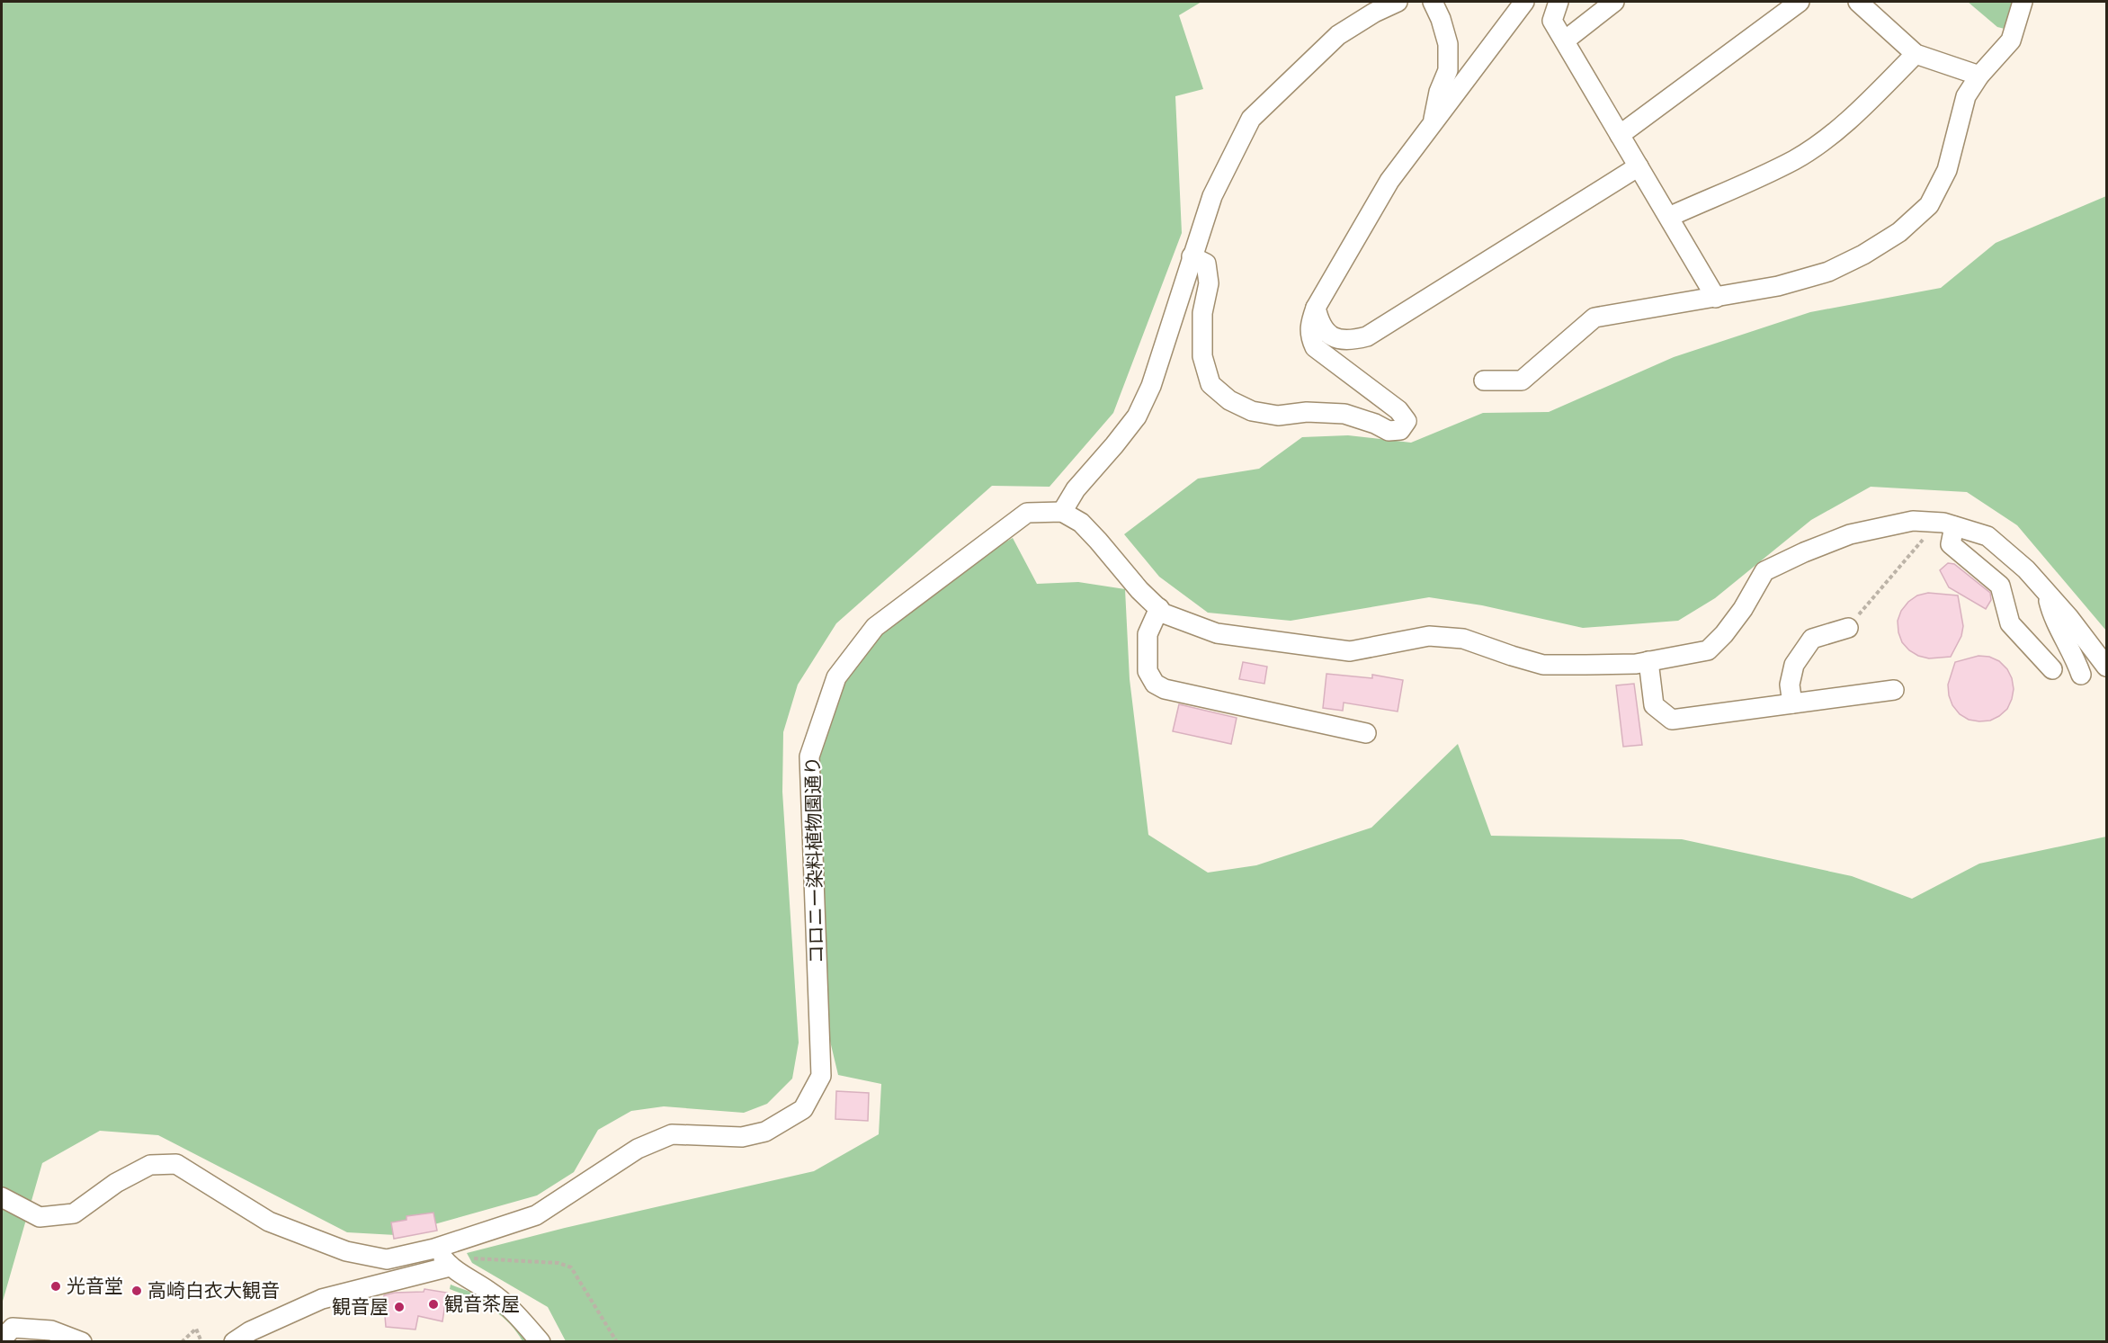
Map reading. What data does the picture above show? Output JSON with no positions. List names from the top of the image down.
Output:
{
  "streets": {
    "street": ["コロニー染料植物園通り"]
  },
  "places": [
    "光音堂",
    "高崎白衣大観音",
    "観音茶屋",
    "観音屋"
  ]
}
